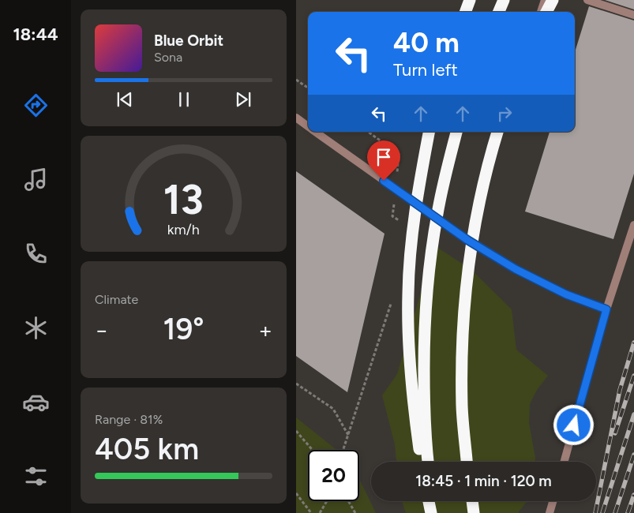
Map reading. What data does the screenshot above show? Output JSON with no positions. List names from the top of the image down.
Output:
{
  "page": {
    "tabs": "18:44",
    "turn": ["40 m", "Turn left"],
    "song": ["Blue Orbit", "Sona"],
    "tile": [
      "Climate",
      ["Range · 81%", "405 km"]
    ],
    "heat": ["−", "19°", "+"],
    "limit": "20",
    "trip": "18:45 · 1 min · 120 m",
    "gauge": ["13", "km/h"]
  }
}
